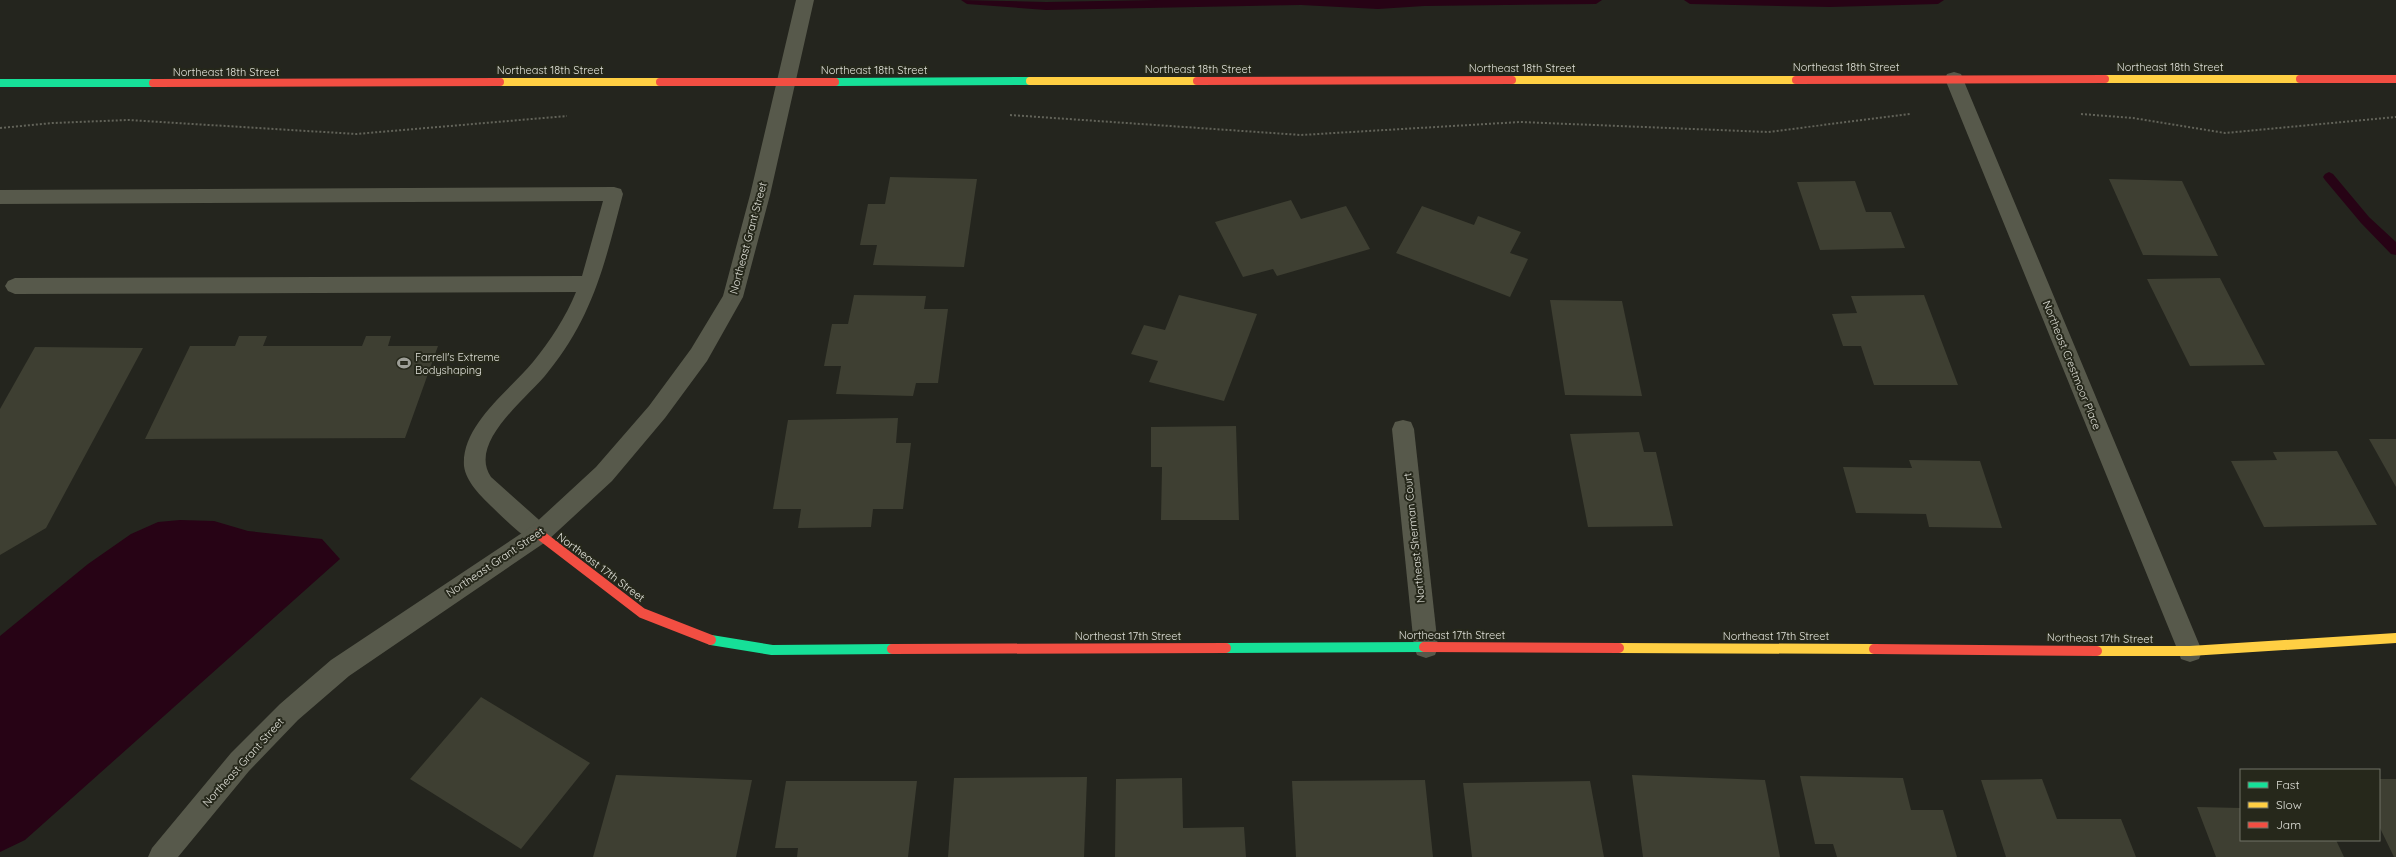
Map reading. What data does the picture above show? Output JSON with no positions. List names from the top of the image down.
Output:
{
  "streets": {
    "main road": ["Northeast 18th Street", "Northeast 17th Street"],
    "street": ["Northeast Grant Street", "Northeast Crestmoor Place", "Northeast Sherman Court"]
  },
  "crossings": [
    ["Northeast 18th Street", "Northeast Grant Street"],
    ["Northeast 18th Street", "Northeast Crestmoor Place"],
    ["Northeast Grant Street", "Northeast 17th Street"],
    ["Northeast Crestmoor Place", "Northeast 17th Street"],
    ["Northeast Sherman Court", "Northeast 17th Street"]
  ],
  "places": {
    "sports": ["Farrell's Extreme Bodyshaping"]
  },
  "legend": ["Fast", "Slow", "Jam"]
}
